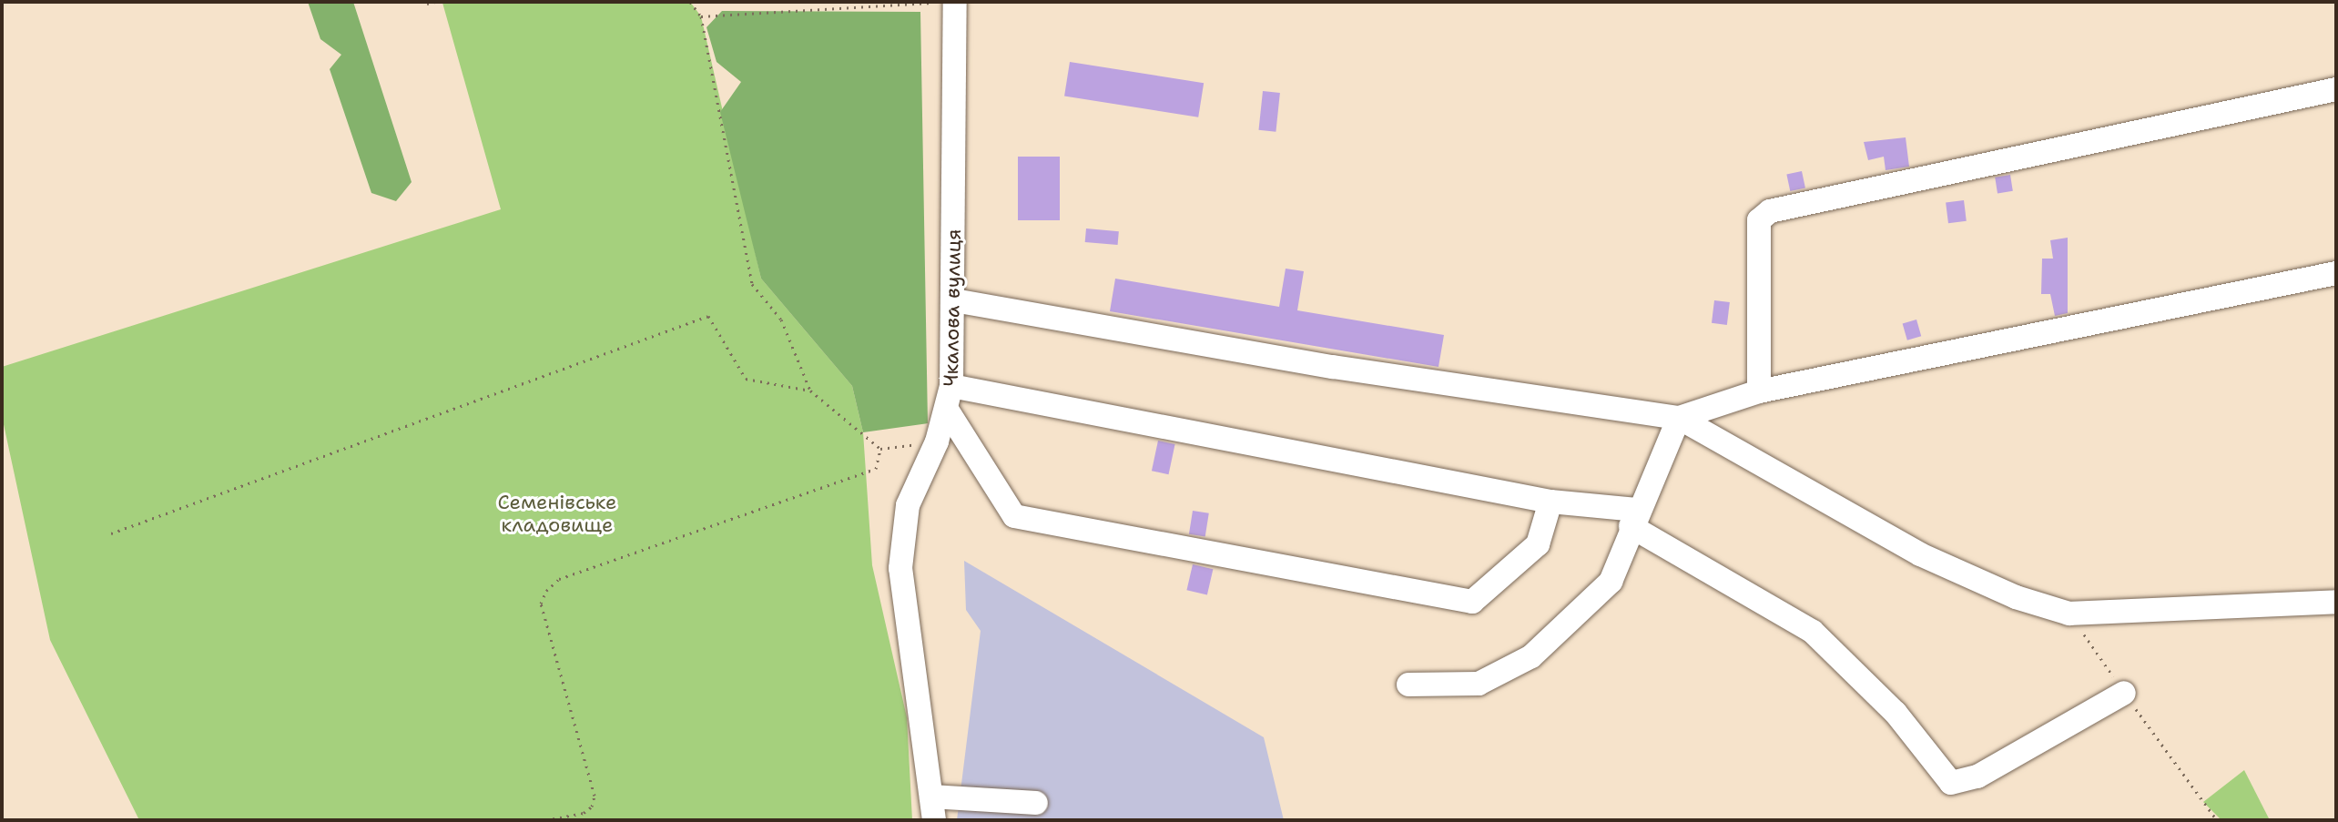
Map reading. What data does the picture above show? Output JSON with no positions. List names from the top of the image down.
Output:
{
  "streets": {
    "street": ["Чкалова вулиця"]
  },
  "parks": ["Семенівське кладовище"]
}
